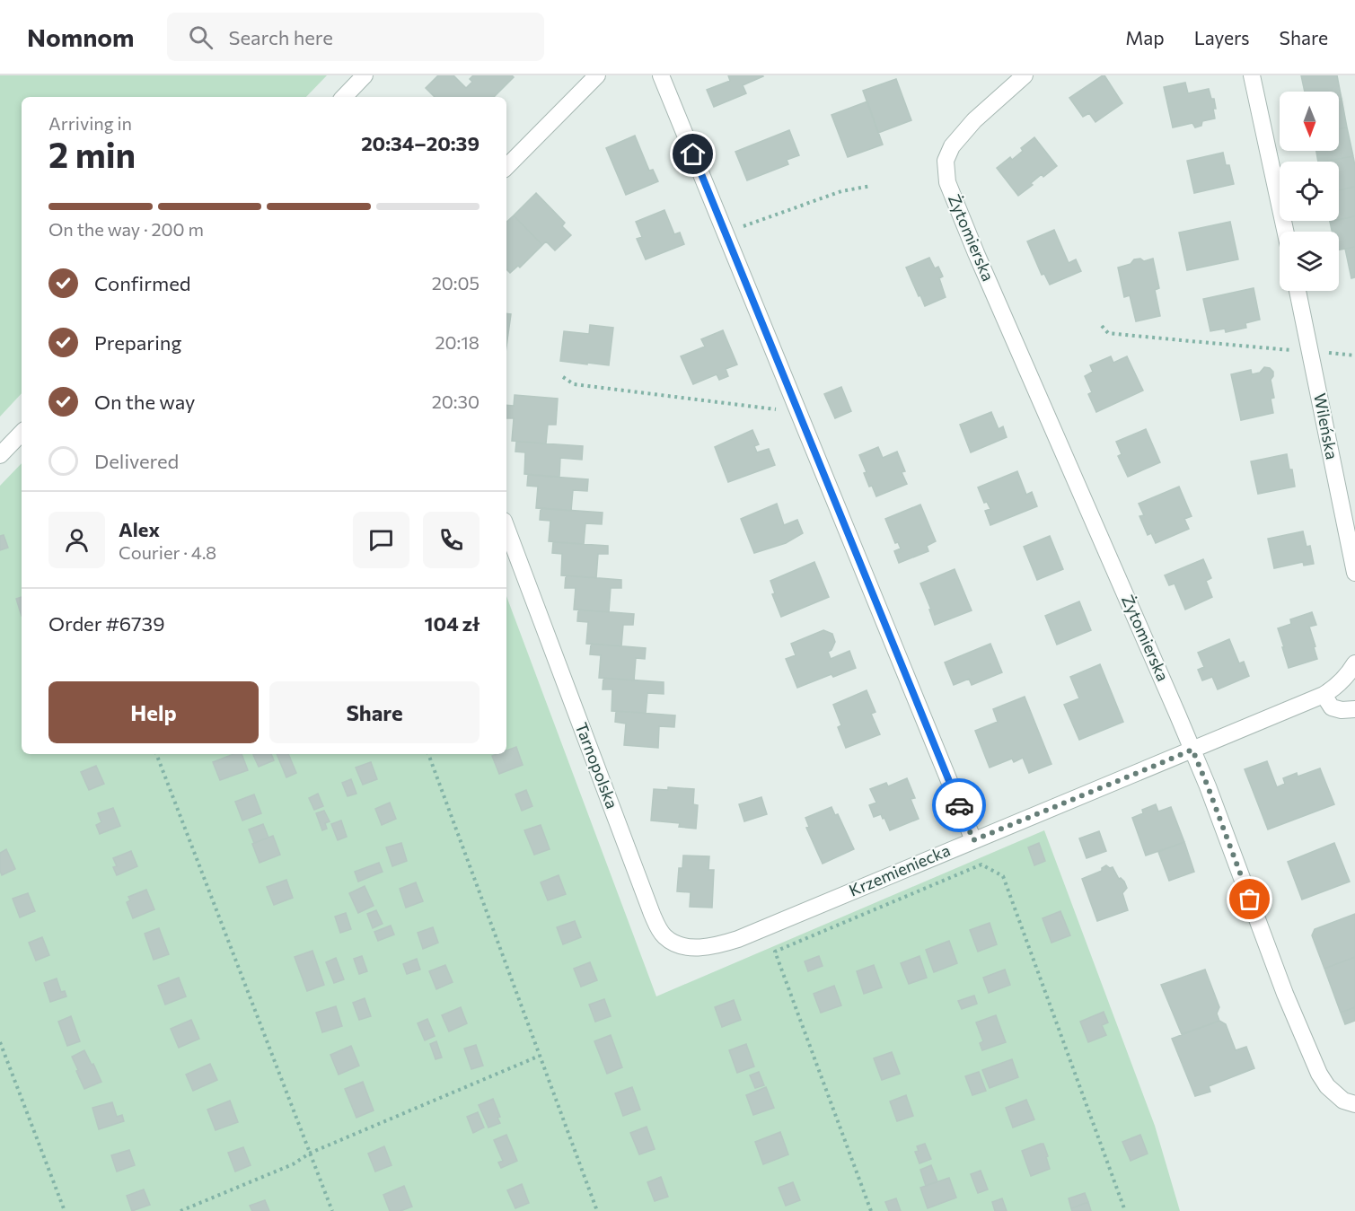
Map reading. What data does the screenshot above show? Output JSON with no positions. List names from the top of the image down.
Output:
{
  "streets": {
    "street": [
      "Żytomierska",
      "Wileńska",
      "Tarnopolska",
      "Krzemieniecka"
    ]
  },
  "crossings": [
    ["Żytomierska", "Krzemieniecka"],
    ["Tarnopolska", "Krzemieniecka"]
  ],
  "north": "bottom",
  "page": {
    "header": "Nomnom",
    "search": "Search here",
    "nav": ["Map", "Layers", "Share"],
    "heading": ["2 min", "Arriving in", "20:34–20:39"],
    "panel": [
      "Alex",
      "Courier · 4.8",
      "Order #6739",
      "104 zł"
    ],
    "bar": "On the way · 200 m",
    "list": [
      ["Confirmed", "20:05"],
      ["Preparing", "20:18"],
      ["On the way", "20:30"],
      "Delivered"
    ],
    "buttons": ["Help", "Share"]
  }
}
